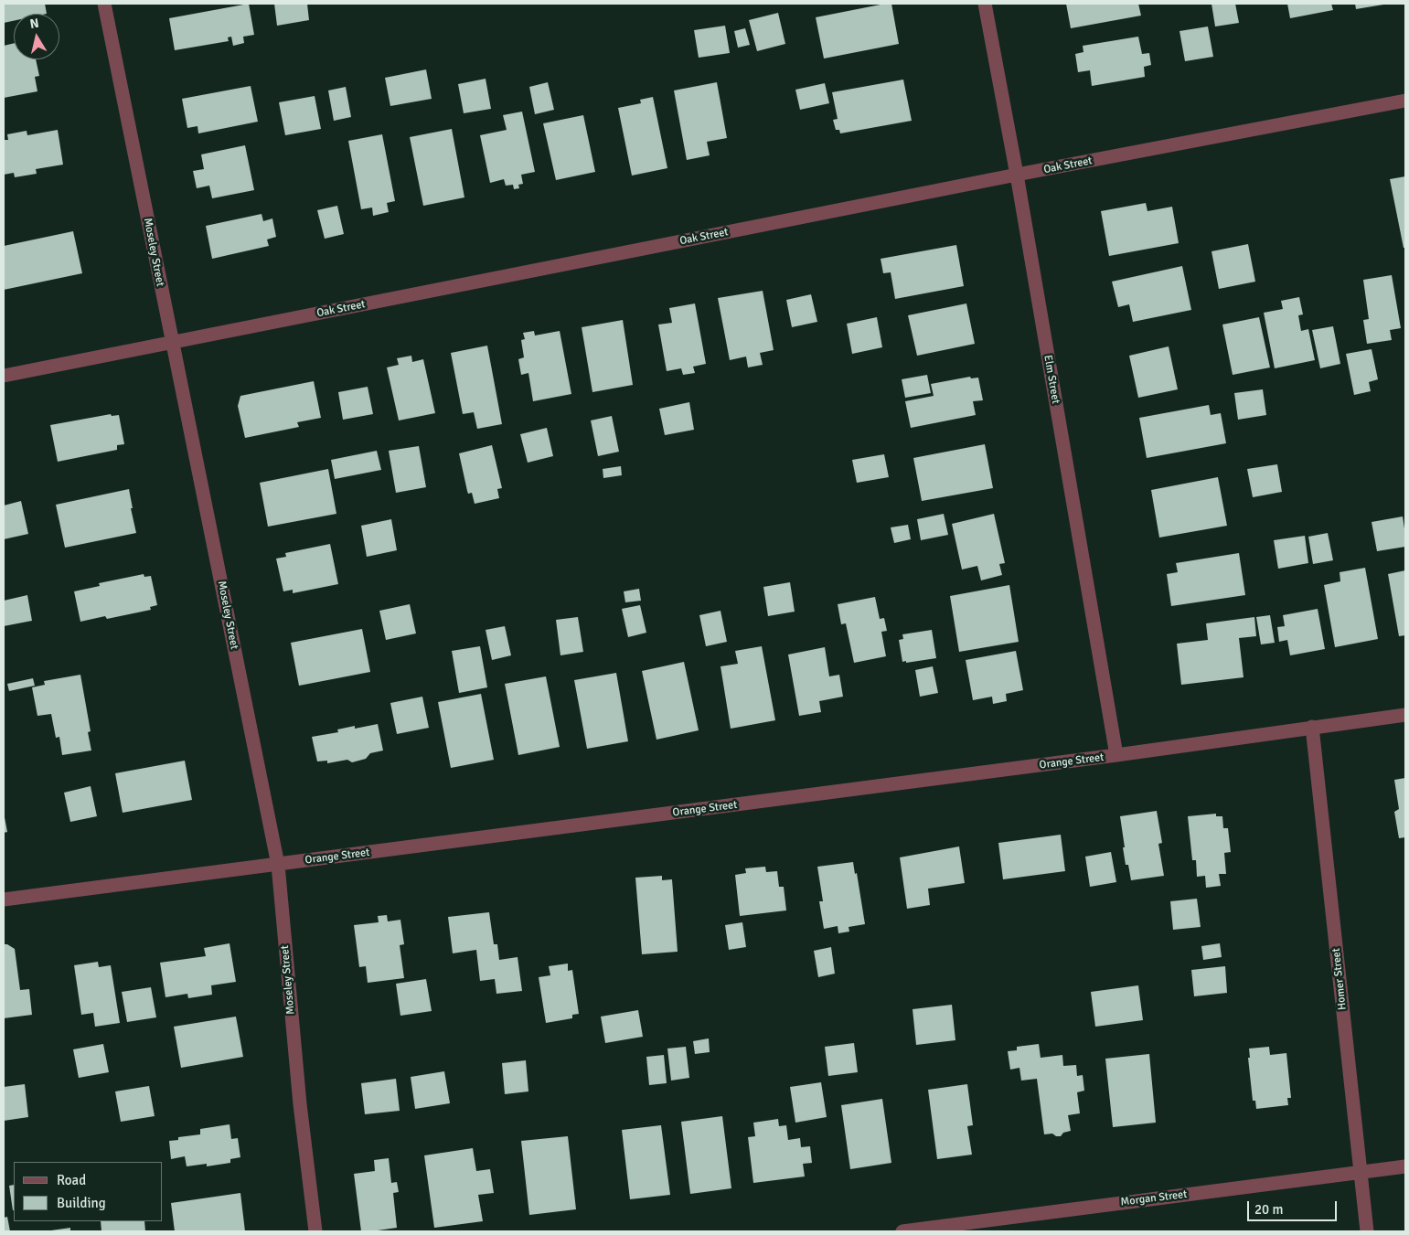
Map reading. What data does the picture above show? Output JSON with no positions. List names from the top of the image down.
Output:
{
  "streets": {
    "street": [
      "Oak Street",
      "Moseley Street",
      "Elm Street",
      "Orange Street",
      "Homer Street",
      "Morgan Street"
    ]
  },
  "crossings": [
    ["Oak Street", "Moseley Street"],
    ["Oak Street", "Elm Street"],
    ["Moseley Street", "Orange Street"],
    ["Elm Street", "Orange Street"],
    ["Orange Street", "Homer Street"],
    ["Homer Street", "Morgan Street"]
  ],
  "legend": ["Road", "Building"],
  "scale_bar": "20 m",
  "north": "top"
}
